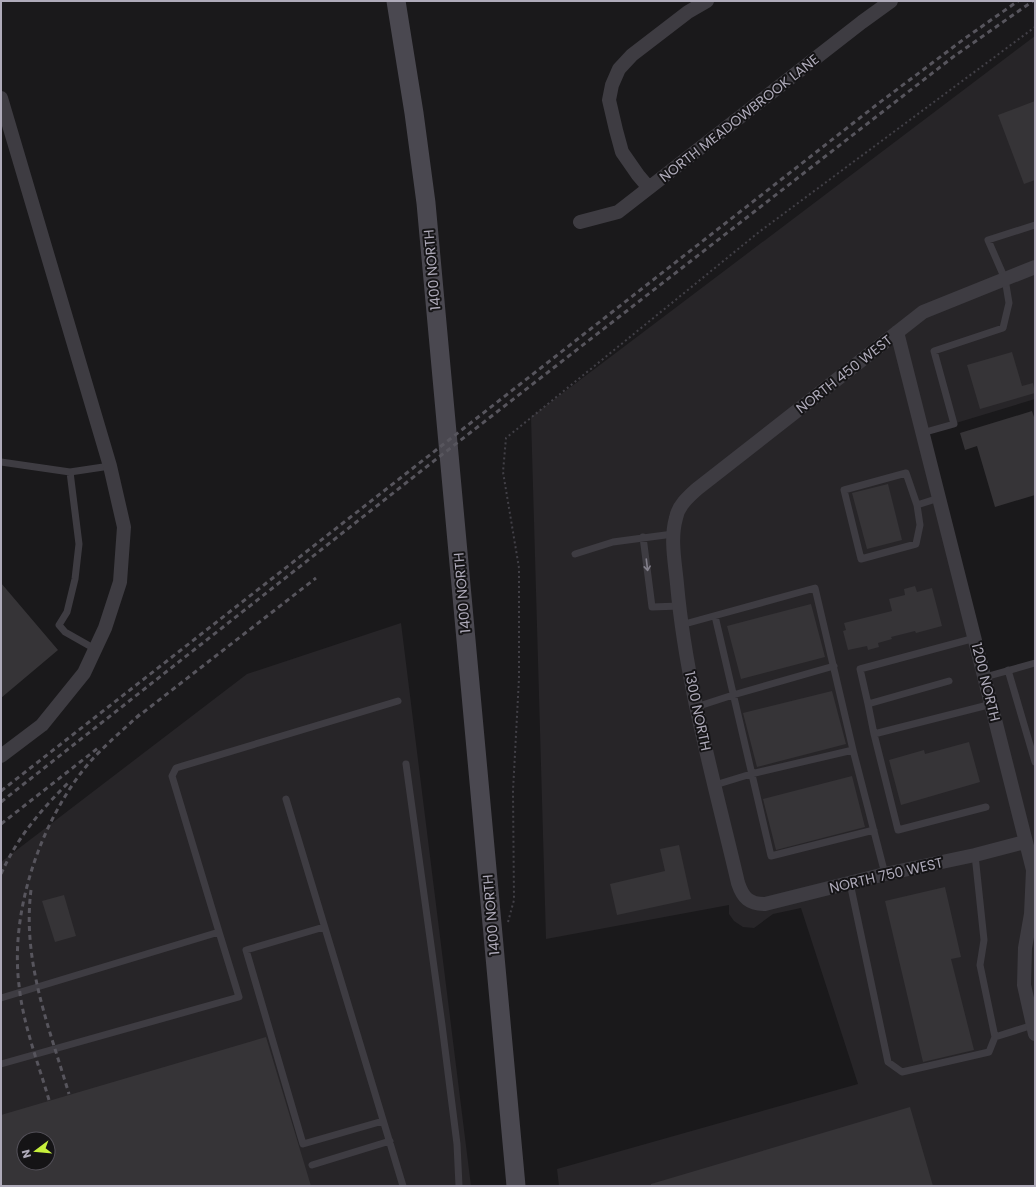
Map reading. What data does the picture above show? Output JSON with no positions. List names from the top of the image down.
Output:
{
  "streets": {
    "main road": ["1400 NORTH"],
    "street": [
      "NORTH MEADOWBROOK LANE",
      "NORTH 450 WEST",
      "1200 NORTH",
      "1300 NORTH",
      "NORTH 750 WEST"
    ]
  },
  "crossings": [
    ["NORTH 450 WEST", "1200 NORTH"],
    ["NORTH 450 WEST", "1300 NORTH"],
    ["1200 NORTH", "NORTH 750 WEST"],
    ["1300 NORTH", "NORTH 750 WEST"]
  ],
  "north": "left"
}
